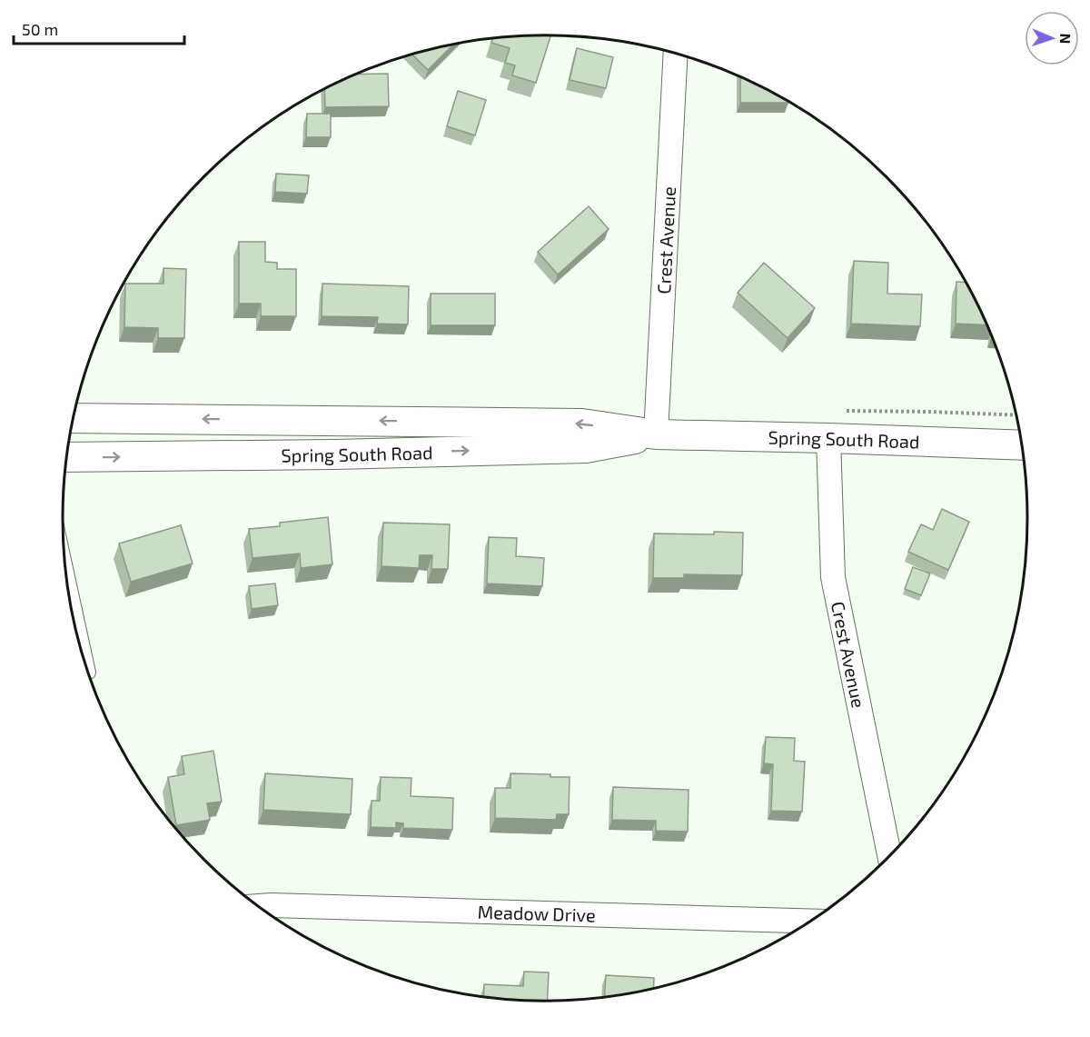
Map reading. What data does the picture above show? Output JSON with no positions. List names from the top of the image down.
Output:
{
  "streets": {
    "street": ["Crest Avenue", "Spring South Road", "Meadow Drive"]
  },
  "crossings": [
    ["Crest Avenue", "Spring South Road"]
  ],
  "scale_bar": "50 m",
  "north": "right"
}
